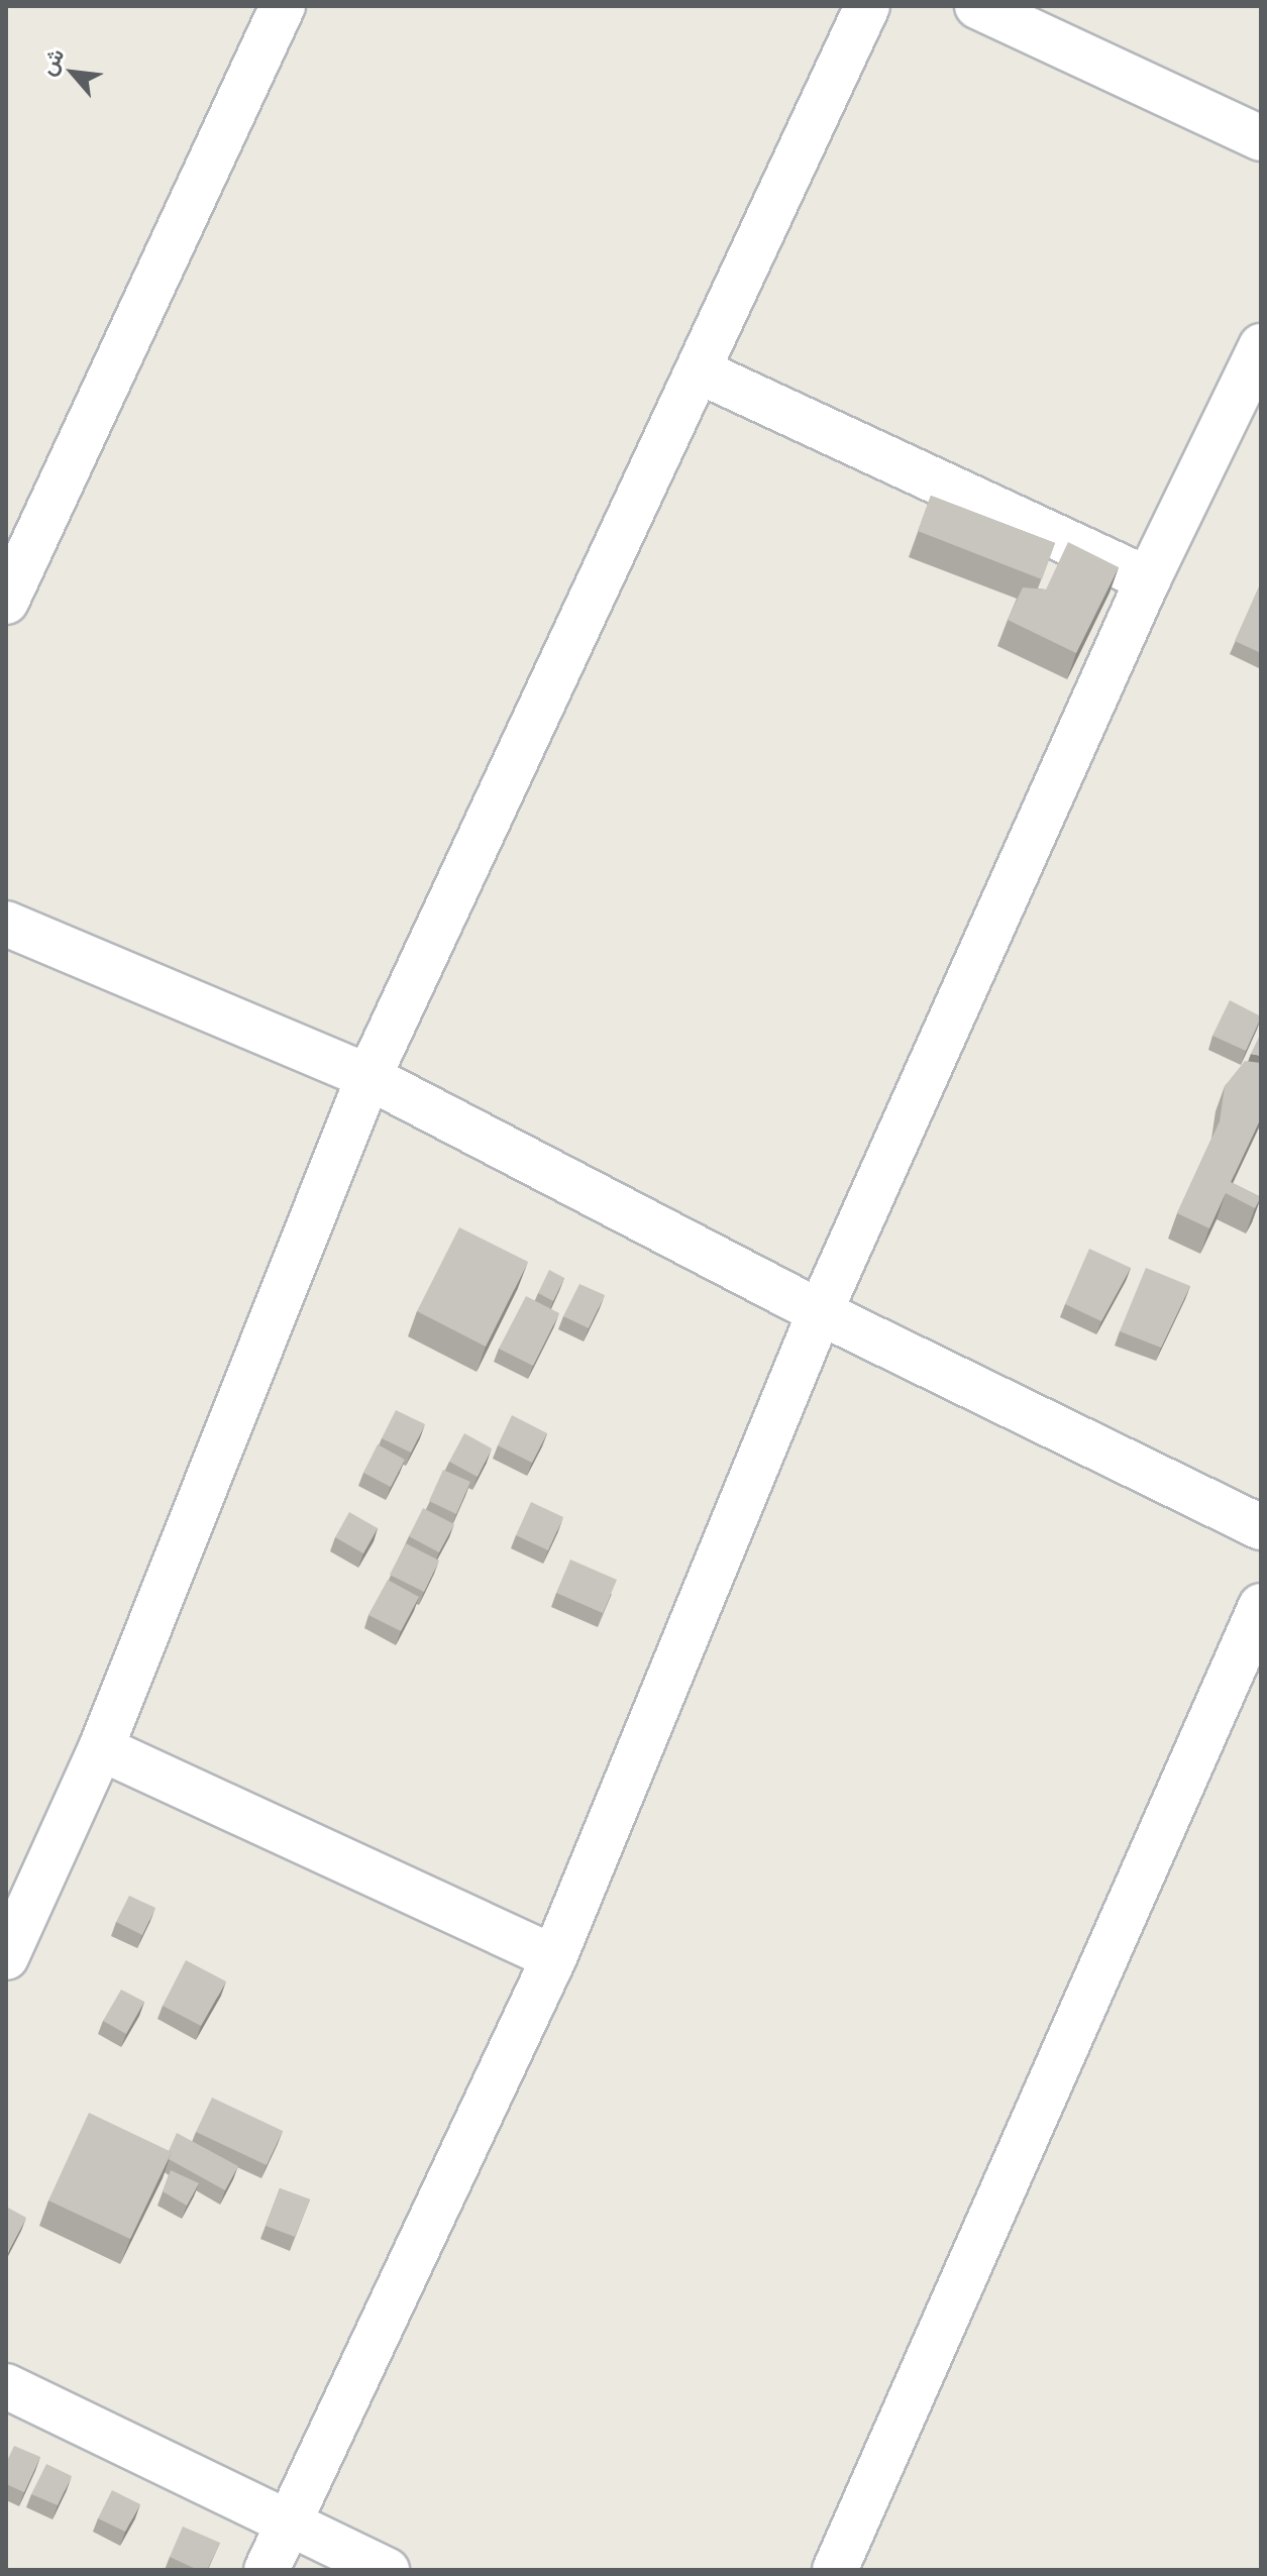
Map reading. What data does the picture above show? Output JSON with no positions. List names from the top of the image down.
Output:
{
  "north": "top left"
}
